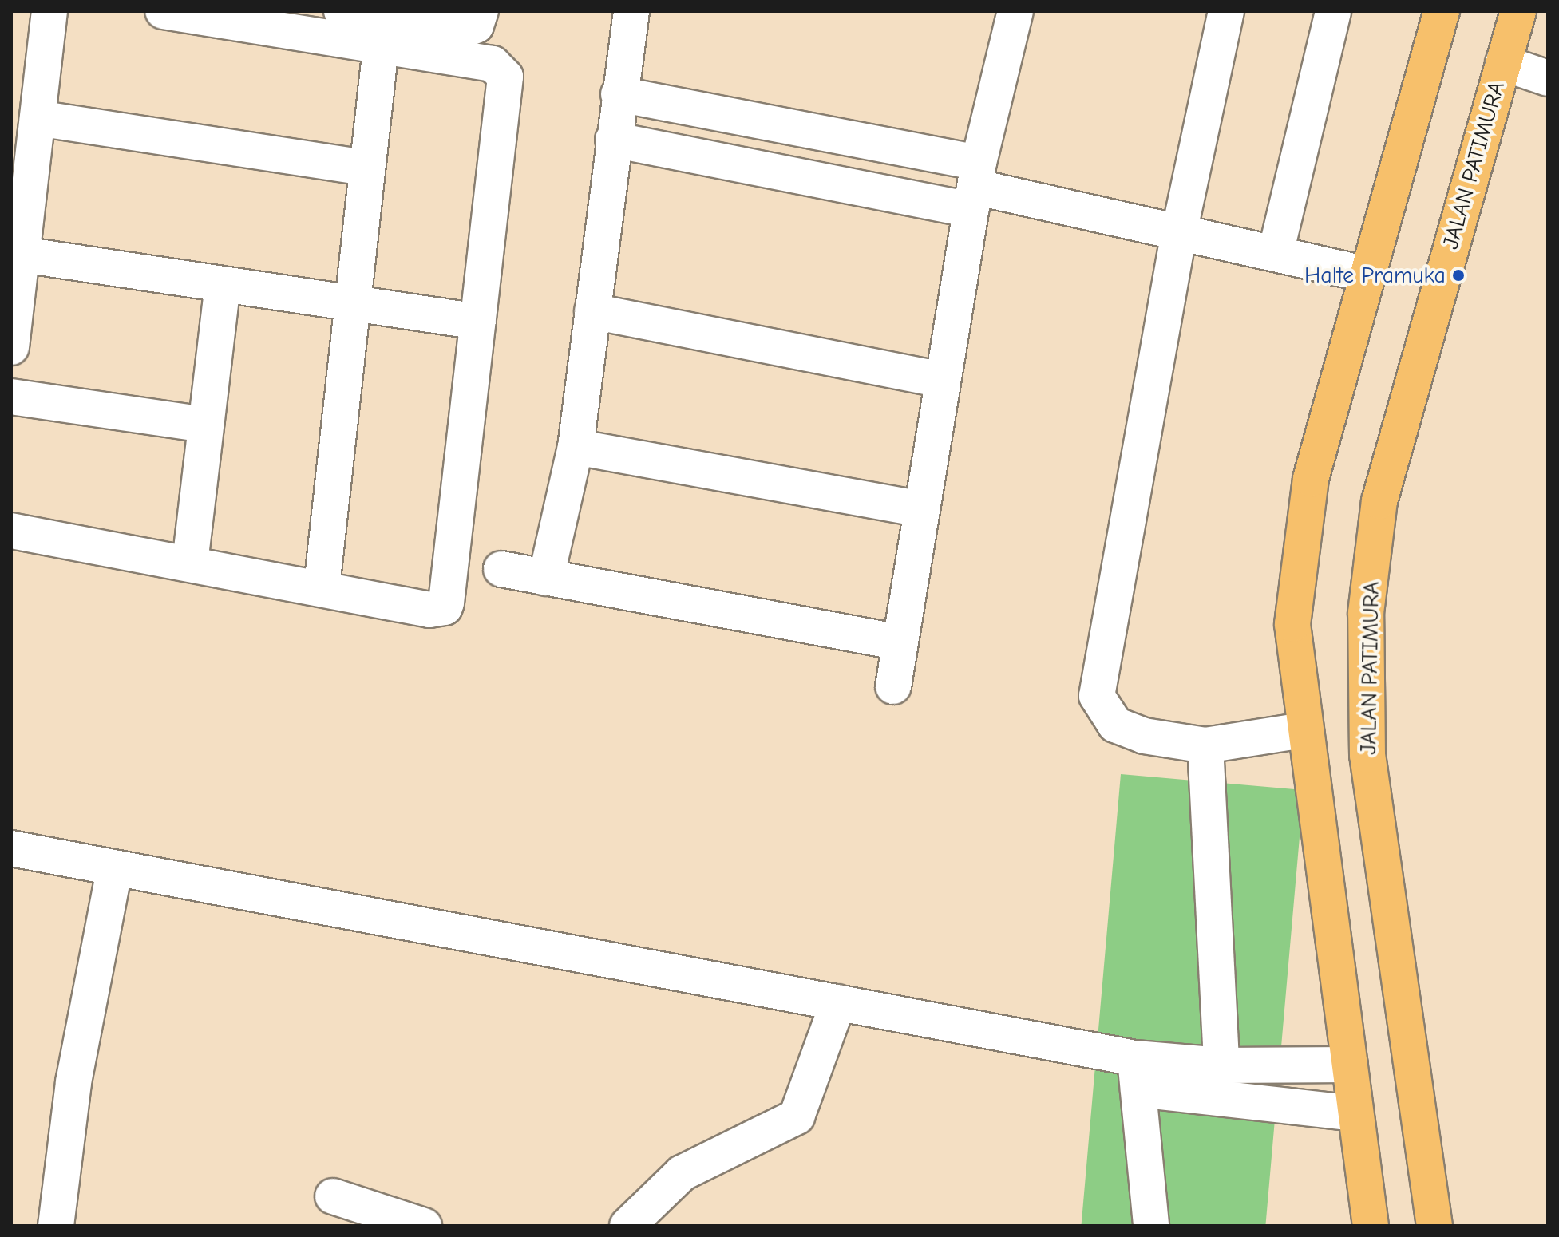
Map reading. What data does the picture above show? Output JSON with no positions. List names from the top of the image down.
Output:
{
  "streets": {
    "highway": ["JALAN PATIMURA"]
  },
  "places": ["Halte Pramuka"]
}
